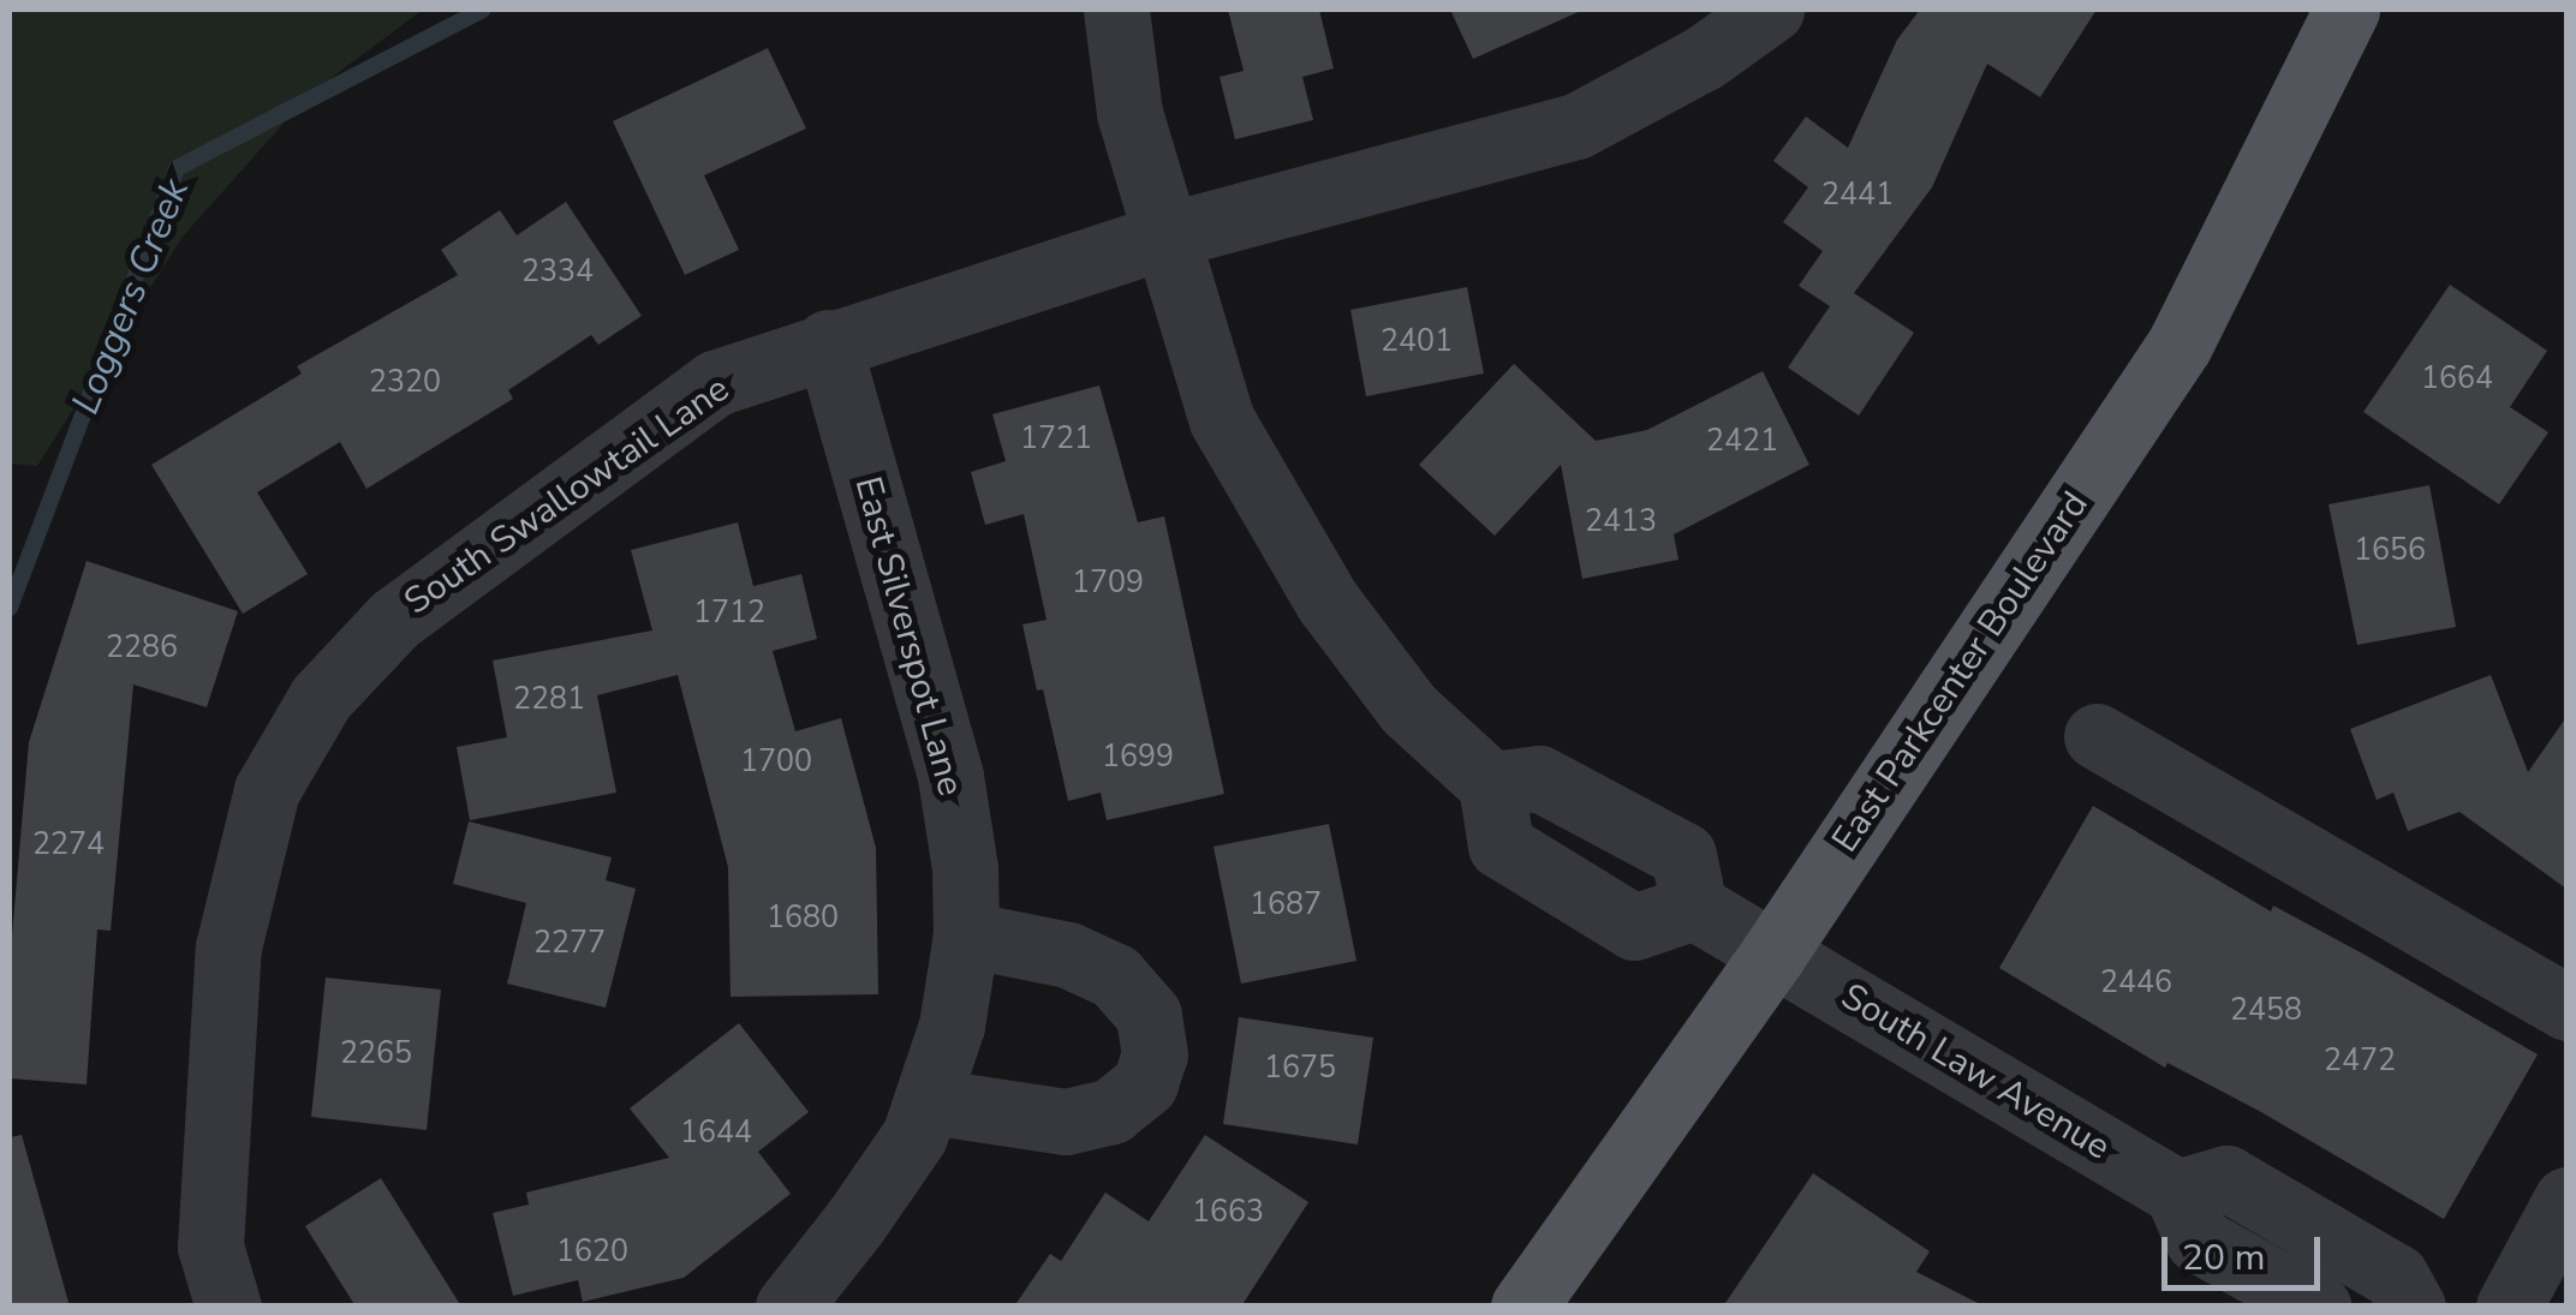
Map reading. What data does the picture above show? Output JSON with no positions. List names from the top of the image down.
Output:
{
  "streets": {
    "main road": ["East Parkcenter Boulevard"],
    "street": ["South Swallowtail Lane", "East Silverspot Lane", "South Law Avenue"]
  },
  "crossings": [
    ["South Swallowtail Lane", "East Silverspot Lane"],
    ["South Swallowtail Lane", "South Law Avenue"],
    ["East Parkcenter Boulevard", "South Law Avenue"]
  ],
  "water": ["Loggers Creek"],
  "house_numbers": [
    "2441",
    "2334",
    "2401",
    "1664",
    "2320",
    "1721",
    "2421",
    "2413",
    "1656",
    "1709",
    "1712",
    "2286",
    "2281",
    "1699",
    "1700",
    "2274",
    "1687",
    "1680",
    "2277",
    "2446",
    "2458",
    "2265",
    "2472",
    "1675",
    "1644",
    "1663",
    "1620"
  ],
  "scale_bar": "20 m"
}
